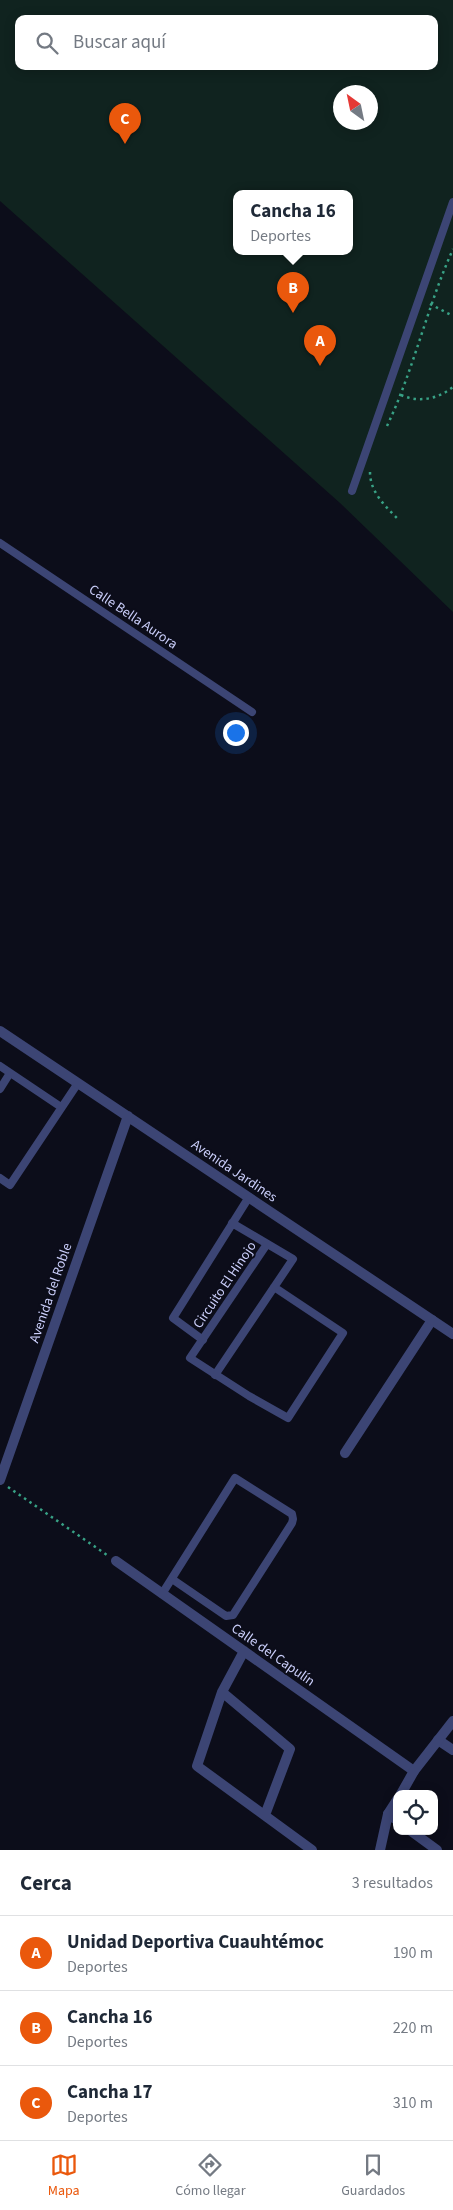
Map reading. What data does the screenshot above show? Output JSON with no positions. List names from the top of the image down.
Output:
{
  "streets": {
    "street": ["Avenida Jardines", "Avenida del Roble", "Calle del Capulín"],
    "lane": ["Calle Bella Aurora", "Circuito El Hinojo"]
  },
  "crossings": [
    ["Avenida Jardines", "Circuito El Hinojo"],
    ["Avenida Jardines", "Avenida del Roble"]
  ],
  "north": "top left",
  "page": {
    "search": "Buscar aquí",
    "pins": ["C", "B", "A"],
    "popup": ["Cancha 16", "Deportes"],
    "heading": ["Cerca", "3 resultados"],
    "list": [
      {
        "mark": "A",
        "name": "Unidad Deportiva Cuauhtémoc",
        "note": "Deportes",
        "value": "190 m"
      },
      {
        "mark": "B",
        "name": "Cancha 16",
        "note": "Deportes",
        "value": "220 m"
      },
      {
        "mark": "C",
        "name": "Cancha 17",
        "note": "Deportes",
        "value": "310 m"
      }
    ],
    "nav": ["Mapa", "Cómo llegar", "Guardados"]
  }
}
